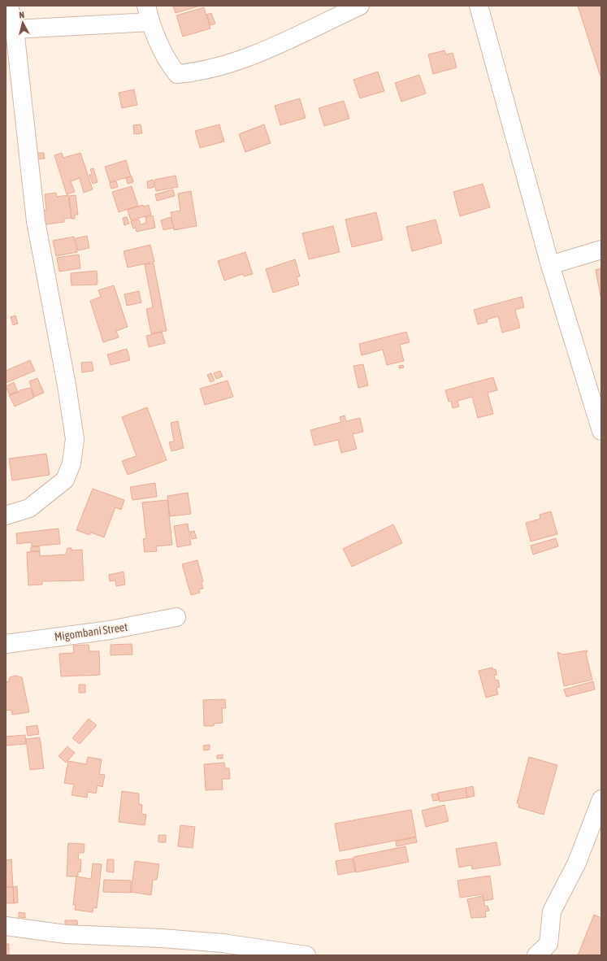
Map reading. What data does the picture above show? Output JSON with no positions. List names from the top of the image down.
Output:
{
  "streets": {
    "street": ["Migombani Street"]
  },
  "north": "top"
}
